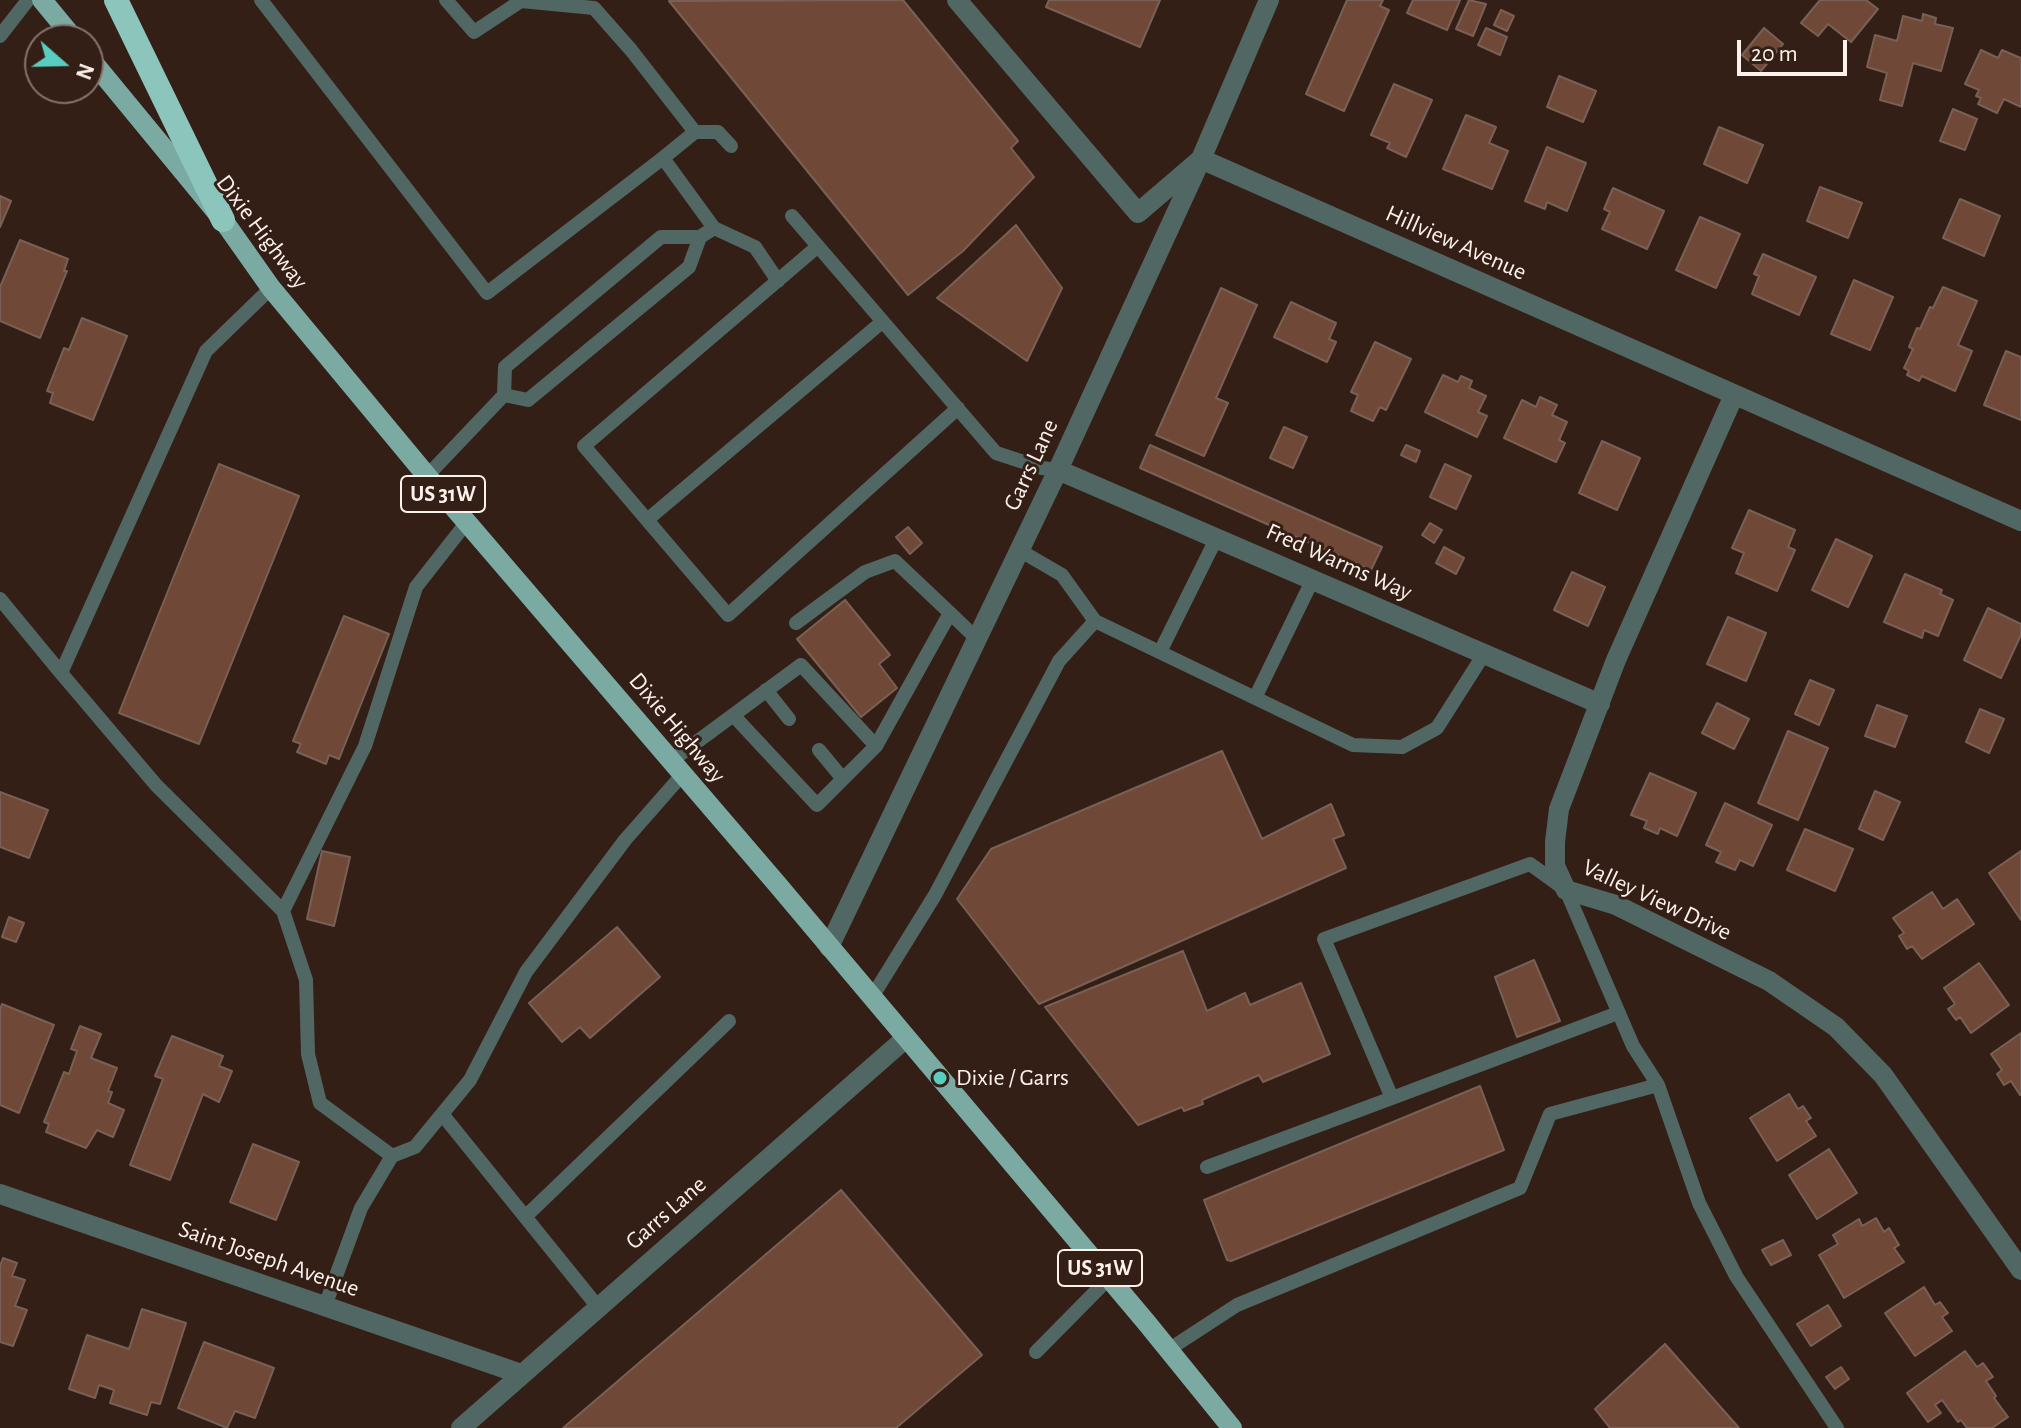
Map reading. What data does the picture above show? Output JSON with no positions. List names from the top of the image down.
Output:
{
  "streets": {
    "main road": ["Dixie Highway", "US 31W"],
    "street": [
      "Hillview Avenue",
      "Garrs Lane",
      "Fred Warms Way",
      "Valley View Drive",
      "Saint Joseph Avenue"
    ]
  },
  "crossings": [
    ["Dixie Highway", "Garrs Lane"],
    ["Hillview Avenue", "Garrs Lane"],
    ["Hillview Avenue", "Valley View Drive"],
    ["Garrs Lane", "Fred Warms Way"],
    ["Garrs Lane", "Saint Joseph Avenue"],
    ["Fred Warms Way", "Valley View Drive"]
  ],
  "places": ["Dixie / Garrs"],
  "scale_bar": "20 m",
  "north": "right"
}
